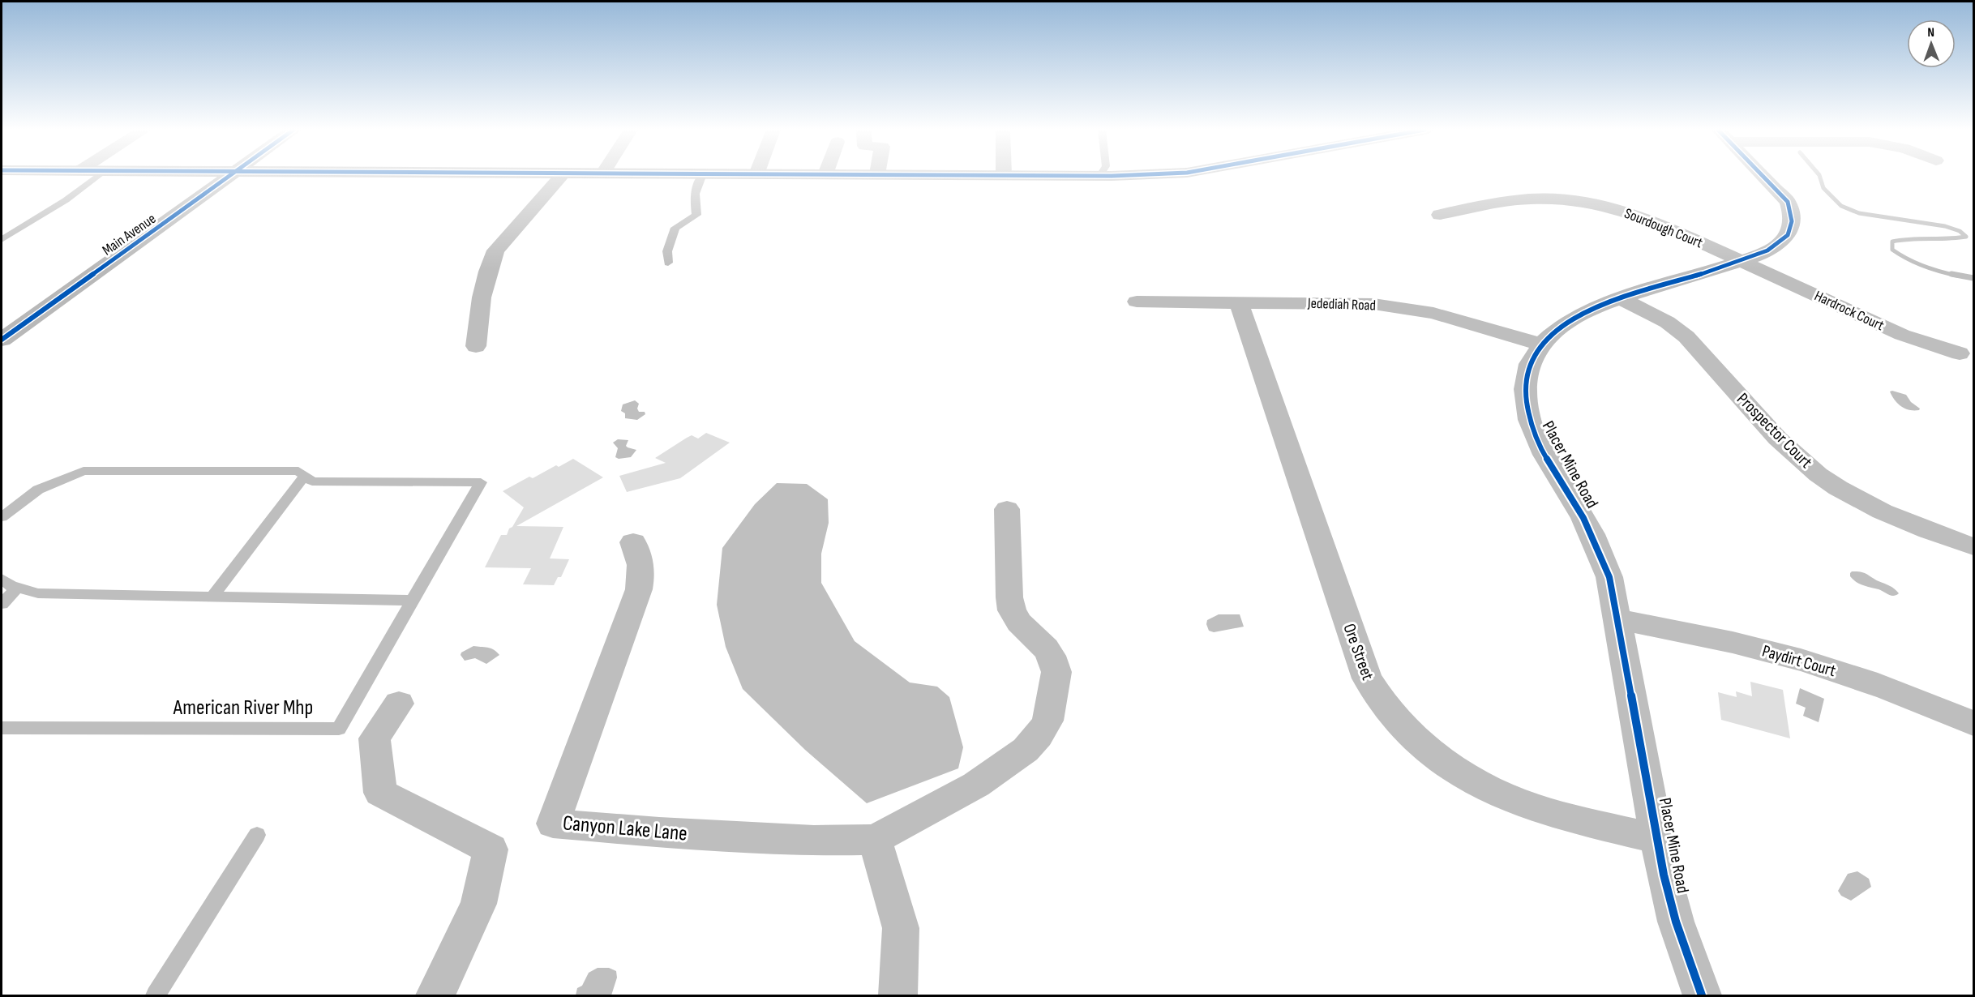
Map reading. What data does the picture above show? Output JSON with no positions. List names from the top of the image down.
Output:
{
  "streets": {
    "street": [
      "Sourdough Court",
      "Main Avenue",
      "Jedediah Road",
      "Hardrock Court",
      "Prospector Court",
      "Placer Mine Road",
      "Ore Street",
      "Paydirt Court",
      "Canyon Lake Lane"
    ],
    "lane": ["American River Mhp"]
  },
  "crossings": [
    ["Sourdough Court", "Hardrock Court"],
    ["Sourdough Court", "Placer Mine Road"],
    ["Jedediah Road", "Placer Mine Road"],
    ["Jedediah Road", "Ore Street"],
    ["Hardrock Court", "Placer Mine Road"],
    ["Prospector Court", "Placer Mine Road"],
    ["Placer Mine Road", "Ore Street"],
    ["Placer Mine Road", "Paydirt Court"]
  ],
  "north": "top"
}
